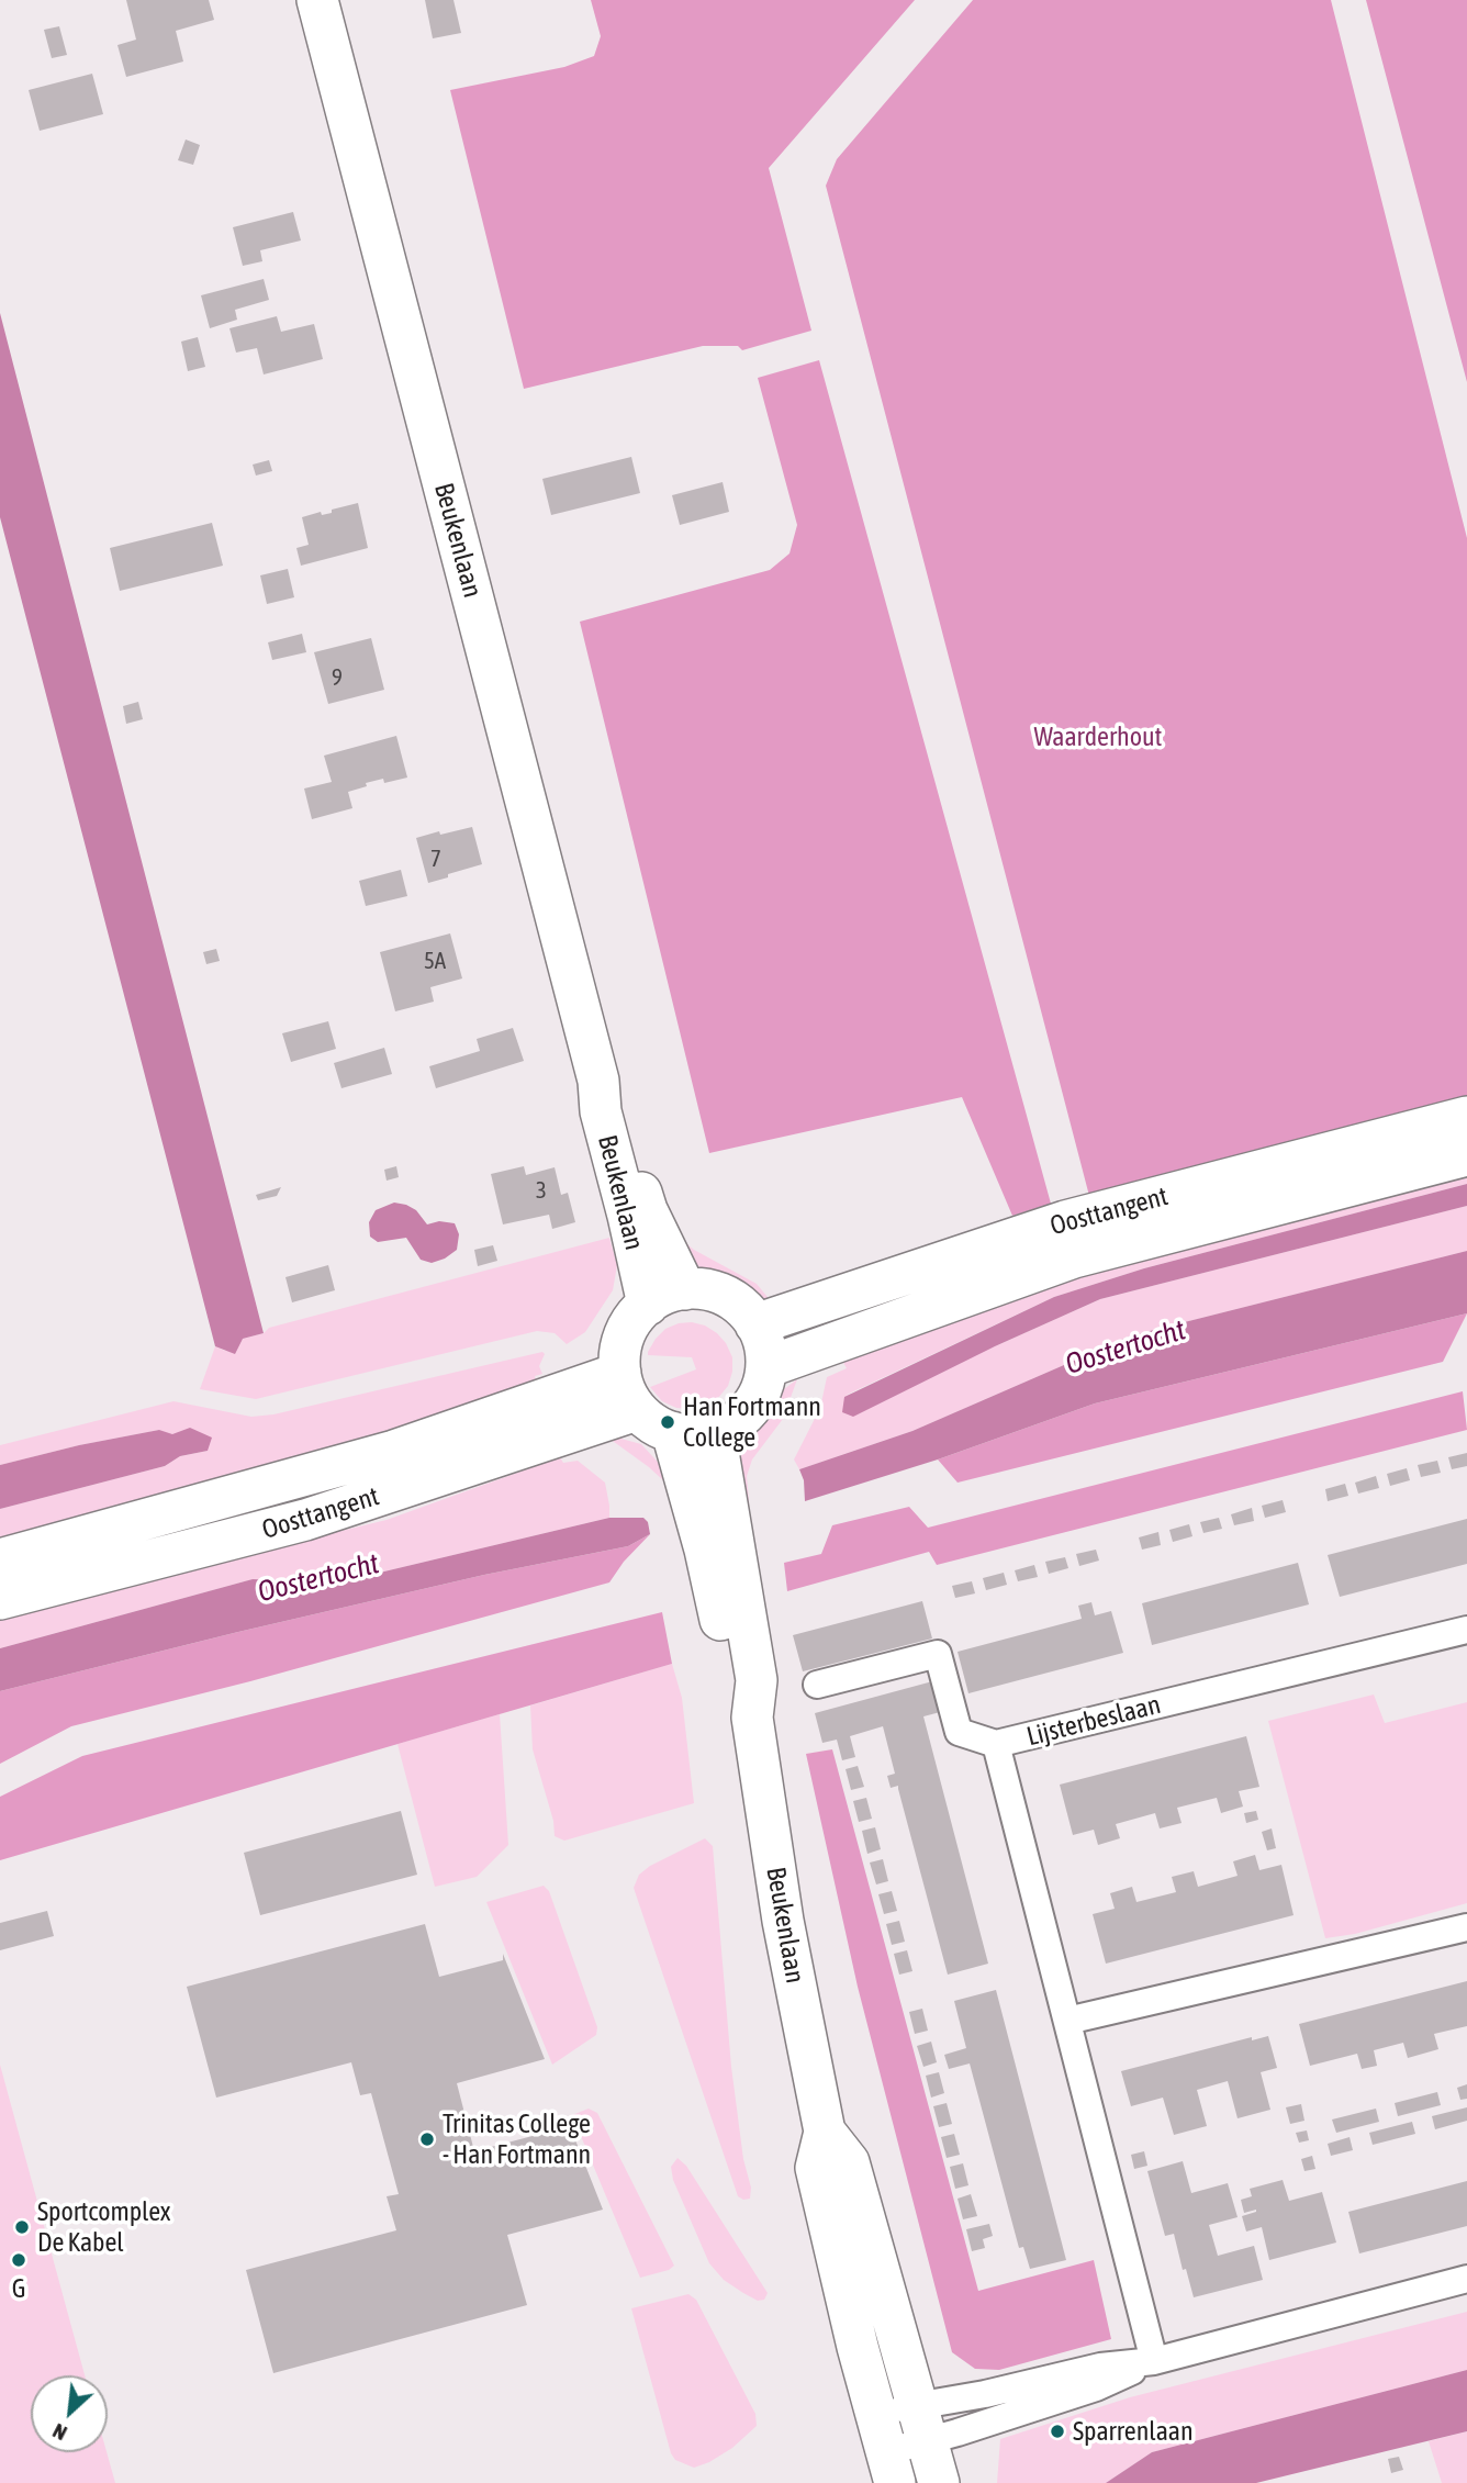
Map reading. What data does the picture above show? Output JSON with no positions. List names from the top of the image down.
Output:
{
  "streets": {
    "main road": ["Beukenlaan", "Oosttangent"],
    "street": ["Lijsterbeslaan"]
  },
  "crossings": [
    ["Beukenlaan", "Oosttangent"]
  ],
  "water": ["Oostertocht"],
  "parks": ["Waarderhout"],
  "places": [
    "Han Fortmann College",
    "Trinitas College - Han Fortmann",
    "Sportcomplex De Kabel",
    "G",
    "Sparrenlaan"
  ],
  "house_numbers": [
    "9",
    "7",
    "5A",
    "3"
  ],
  "north": "bottom left"
}
